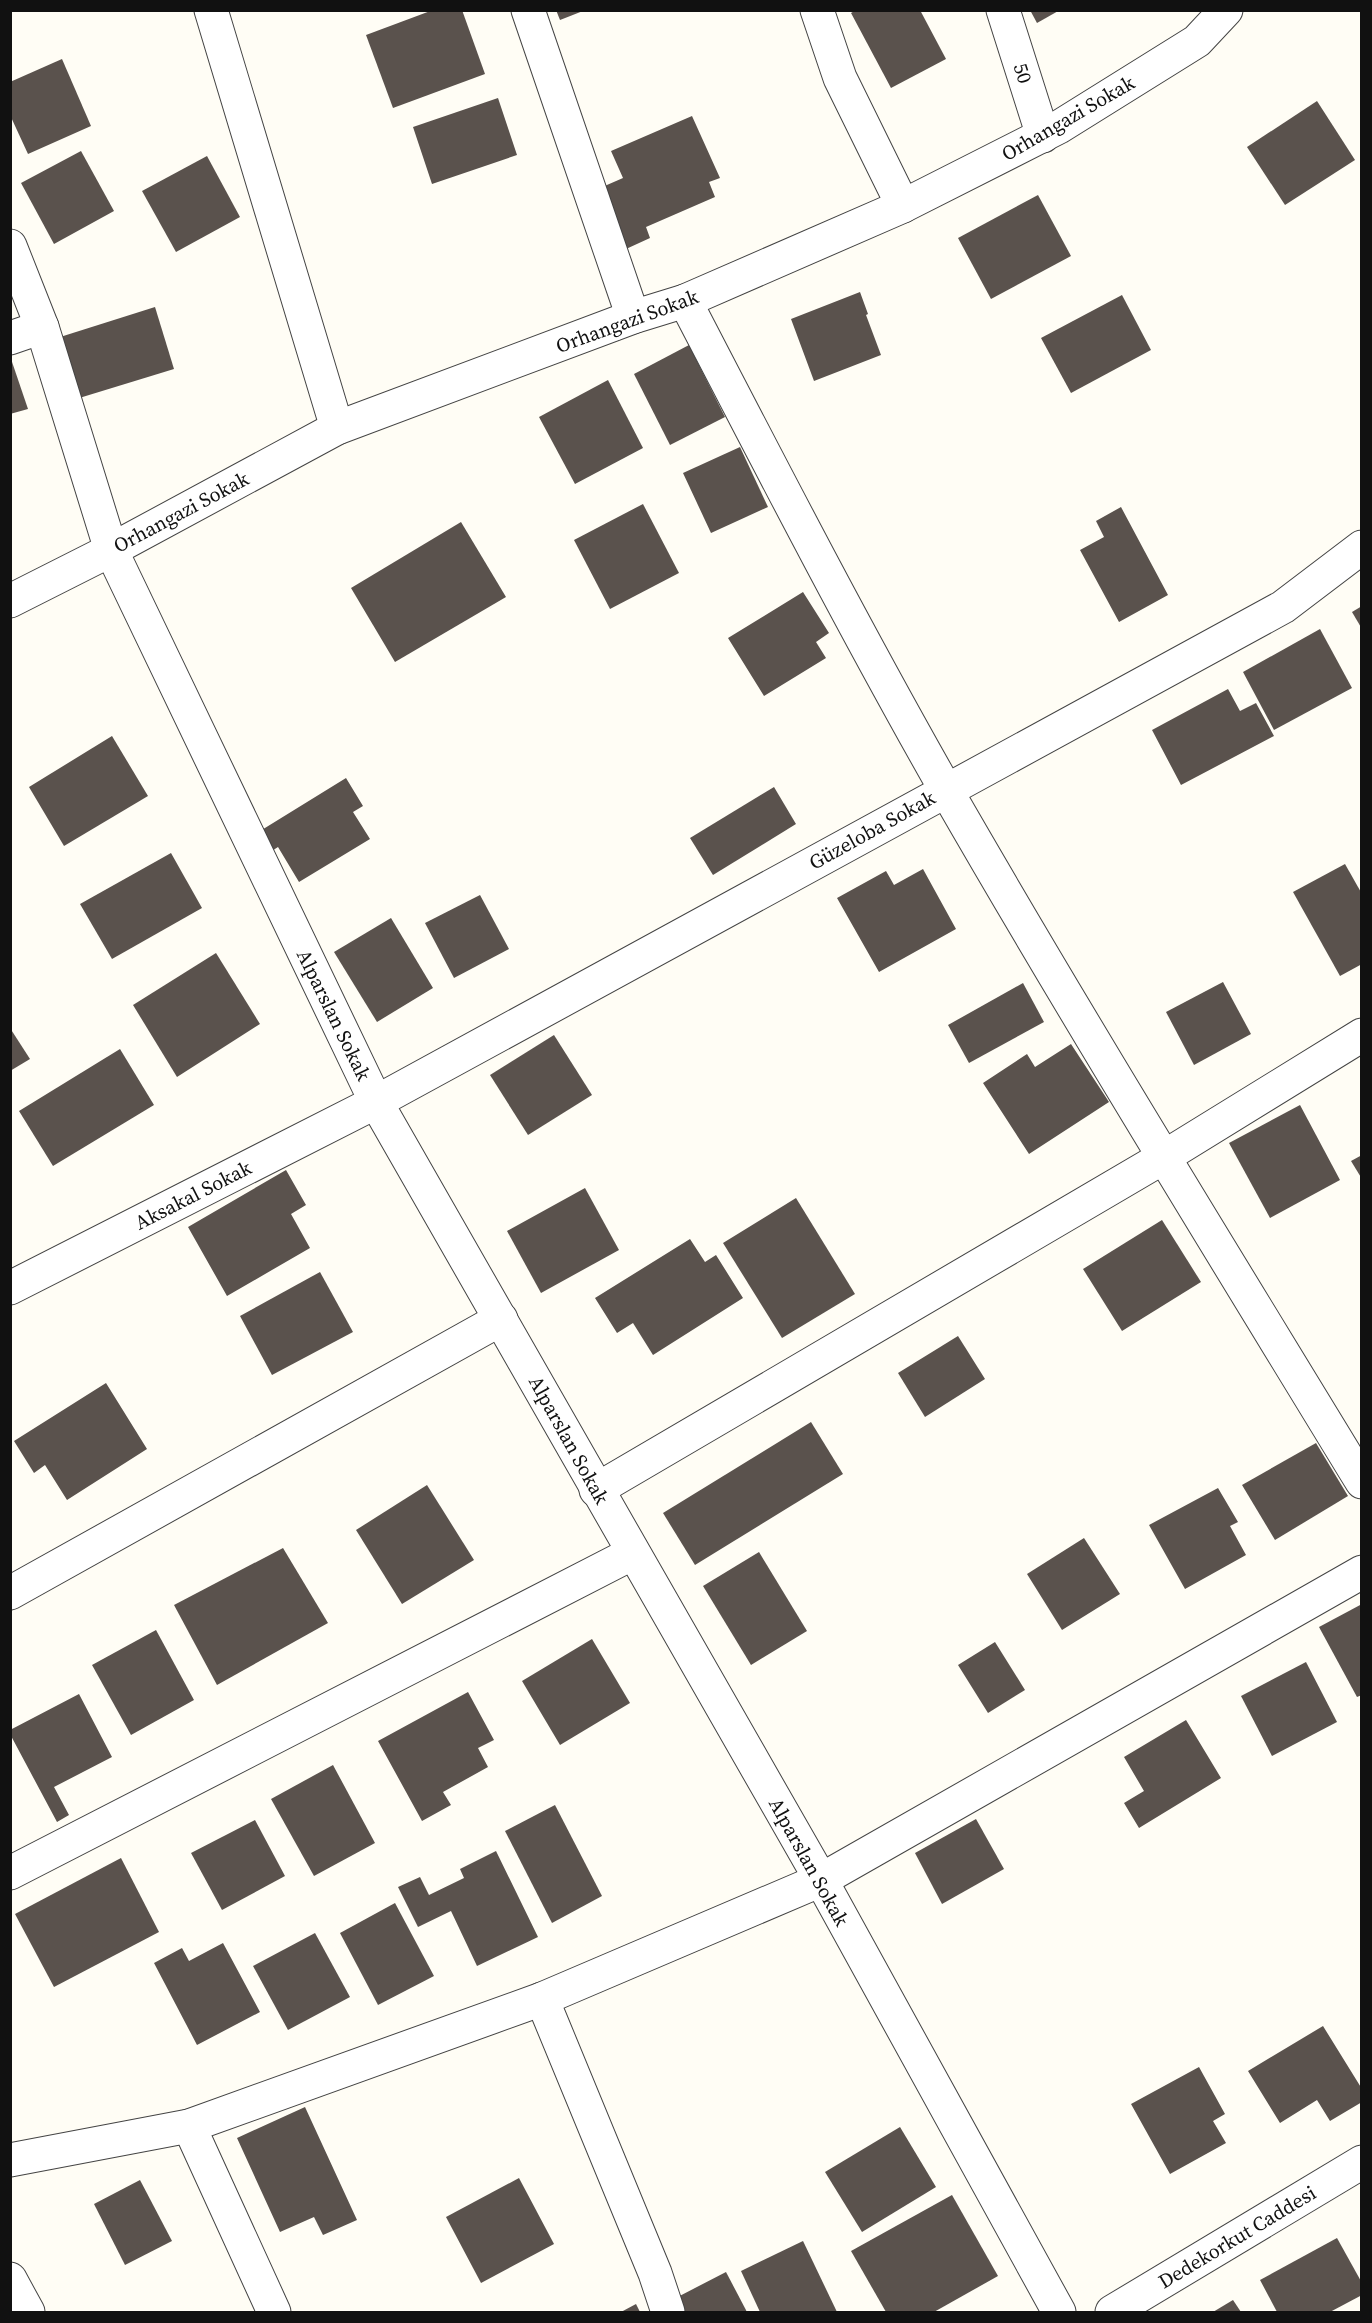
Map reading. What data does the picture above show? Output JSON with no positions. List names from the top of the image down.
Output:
{
  "streets": {
    "street": [
      "50",
      "Orhangazi Sokak",
      "Güzeloba Sokak",
      "Alparslan Sokak",
      "Aksakal Sokak",
      "Dedekorkut Caddesi"
    ]
  },
  "crossings": [
    ["50", "Orhangazi Sokak"],
    ["Orhangazi Sokak", "Alparslan Sokak"],
    ["Güzeloba Sokak", "Alparslan Sokak"],
    ["Güzeloba Sokak", "Aksakal Sokak"],
    ["Alparslan Sokak", "Aksakal Sokak"]
  ]
}
